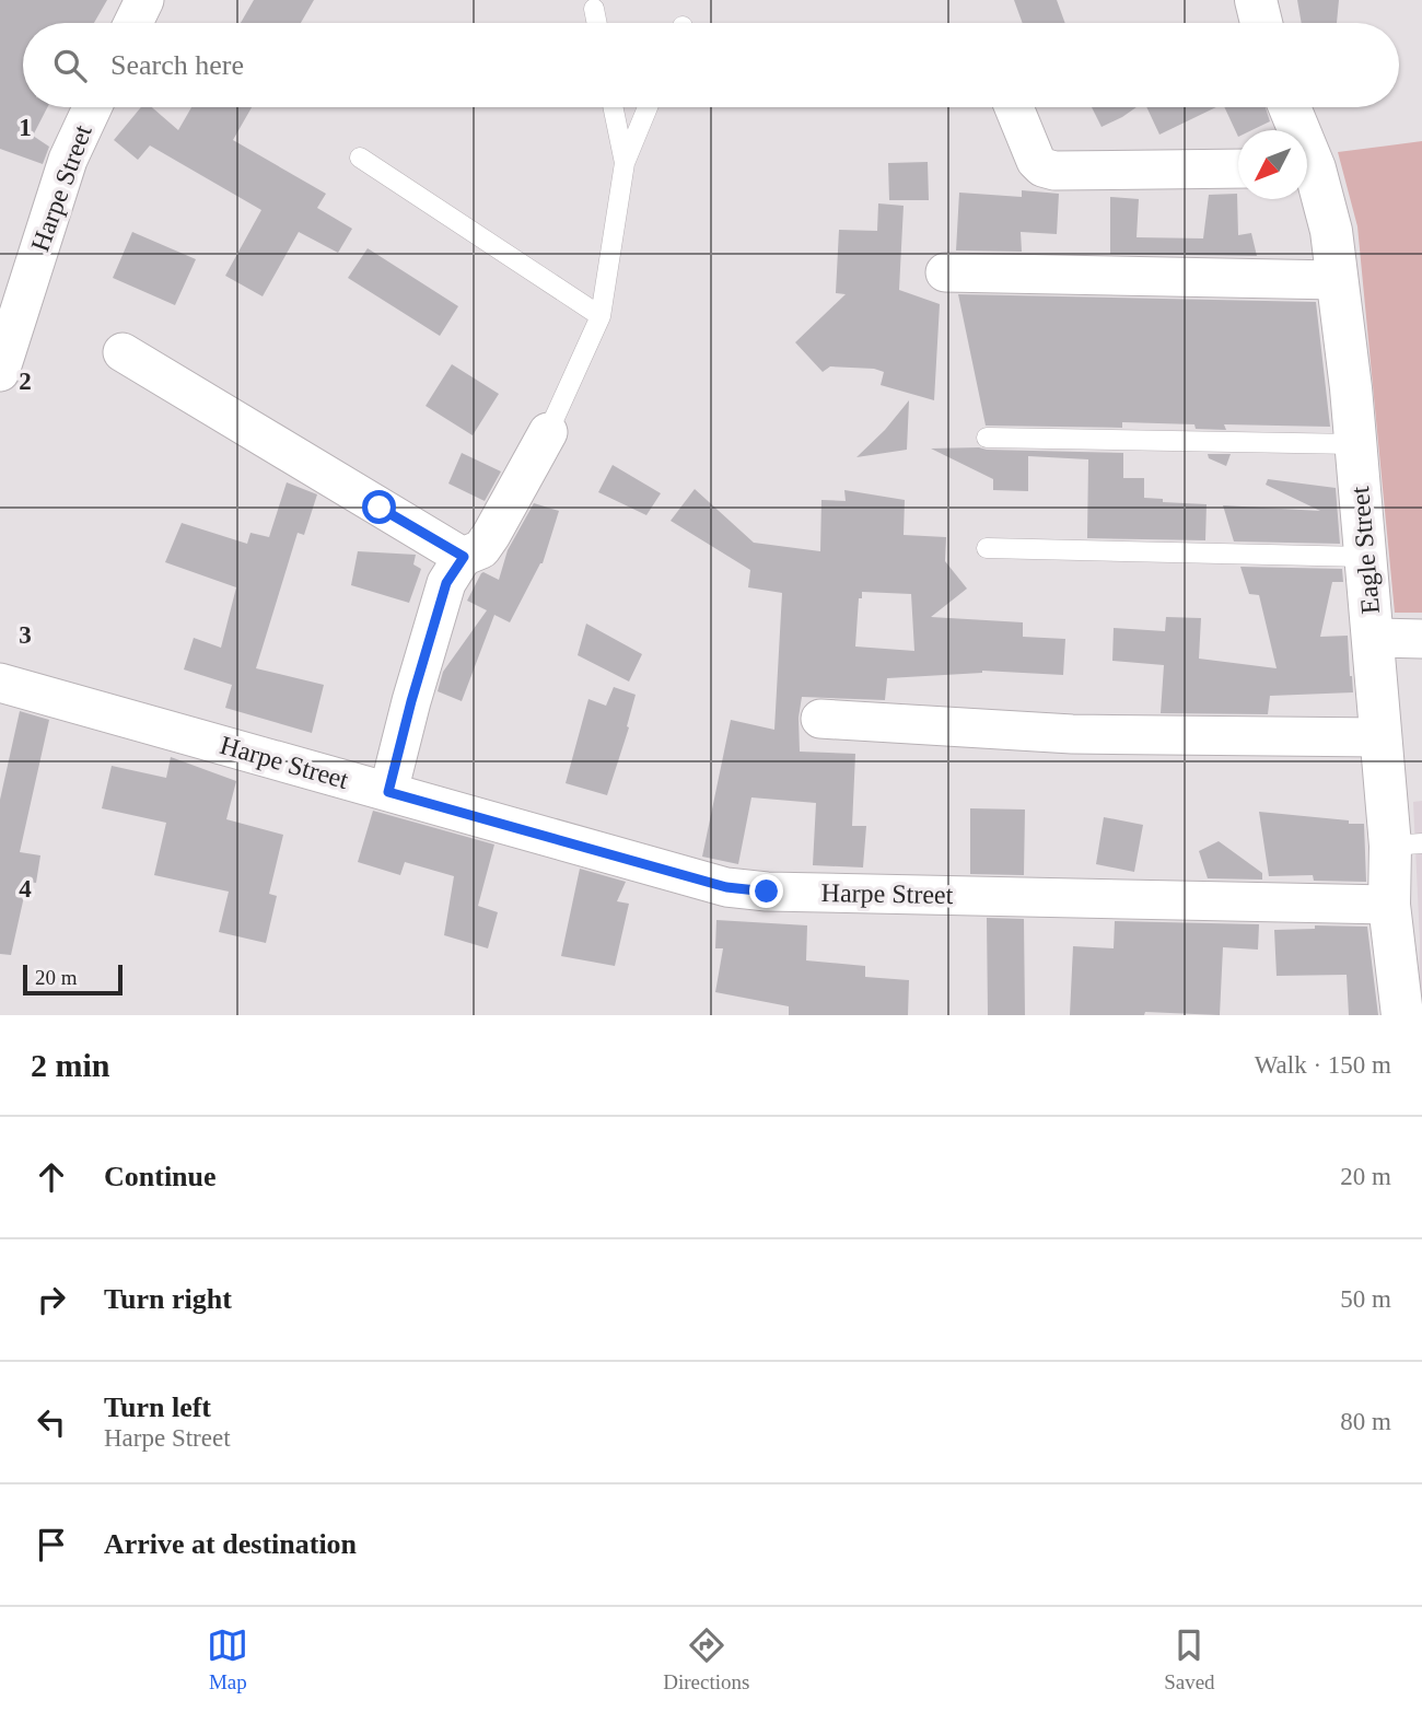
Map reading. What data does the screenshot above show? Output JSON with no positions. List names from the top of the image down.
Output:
{
  "streets": {
    "street": ["Harpe Street", "Eagle Street"]
  },
  "crossings": [
    ["Harpe Street", "Eagle Street"]
  ],
  "scale_bar": "20 m",
  "north": "bottom left",
  "page": {
    "search": "Search here",
    "scale": "20 m",
    "heading": ["2 min", "Walk · 150 m"],
    "list": [
      ["Continue", "20 m"],
      ["Turn right", "50 m"],
      ["Turn left", "Harpe Street", "80 m"],
      "Arrive at destination"
    ],
    "nav": ["Map", "Directions", "Saved"]
  },
  "grid": {
    "rows": [
      "1",
      "2",
      "3",
      "4"
    ]
  }
}
